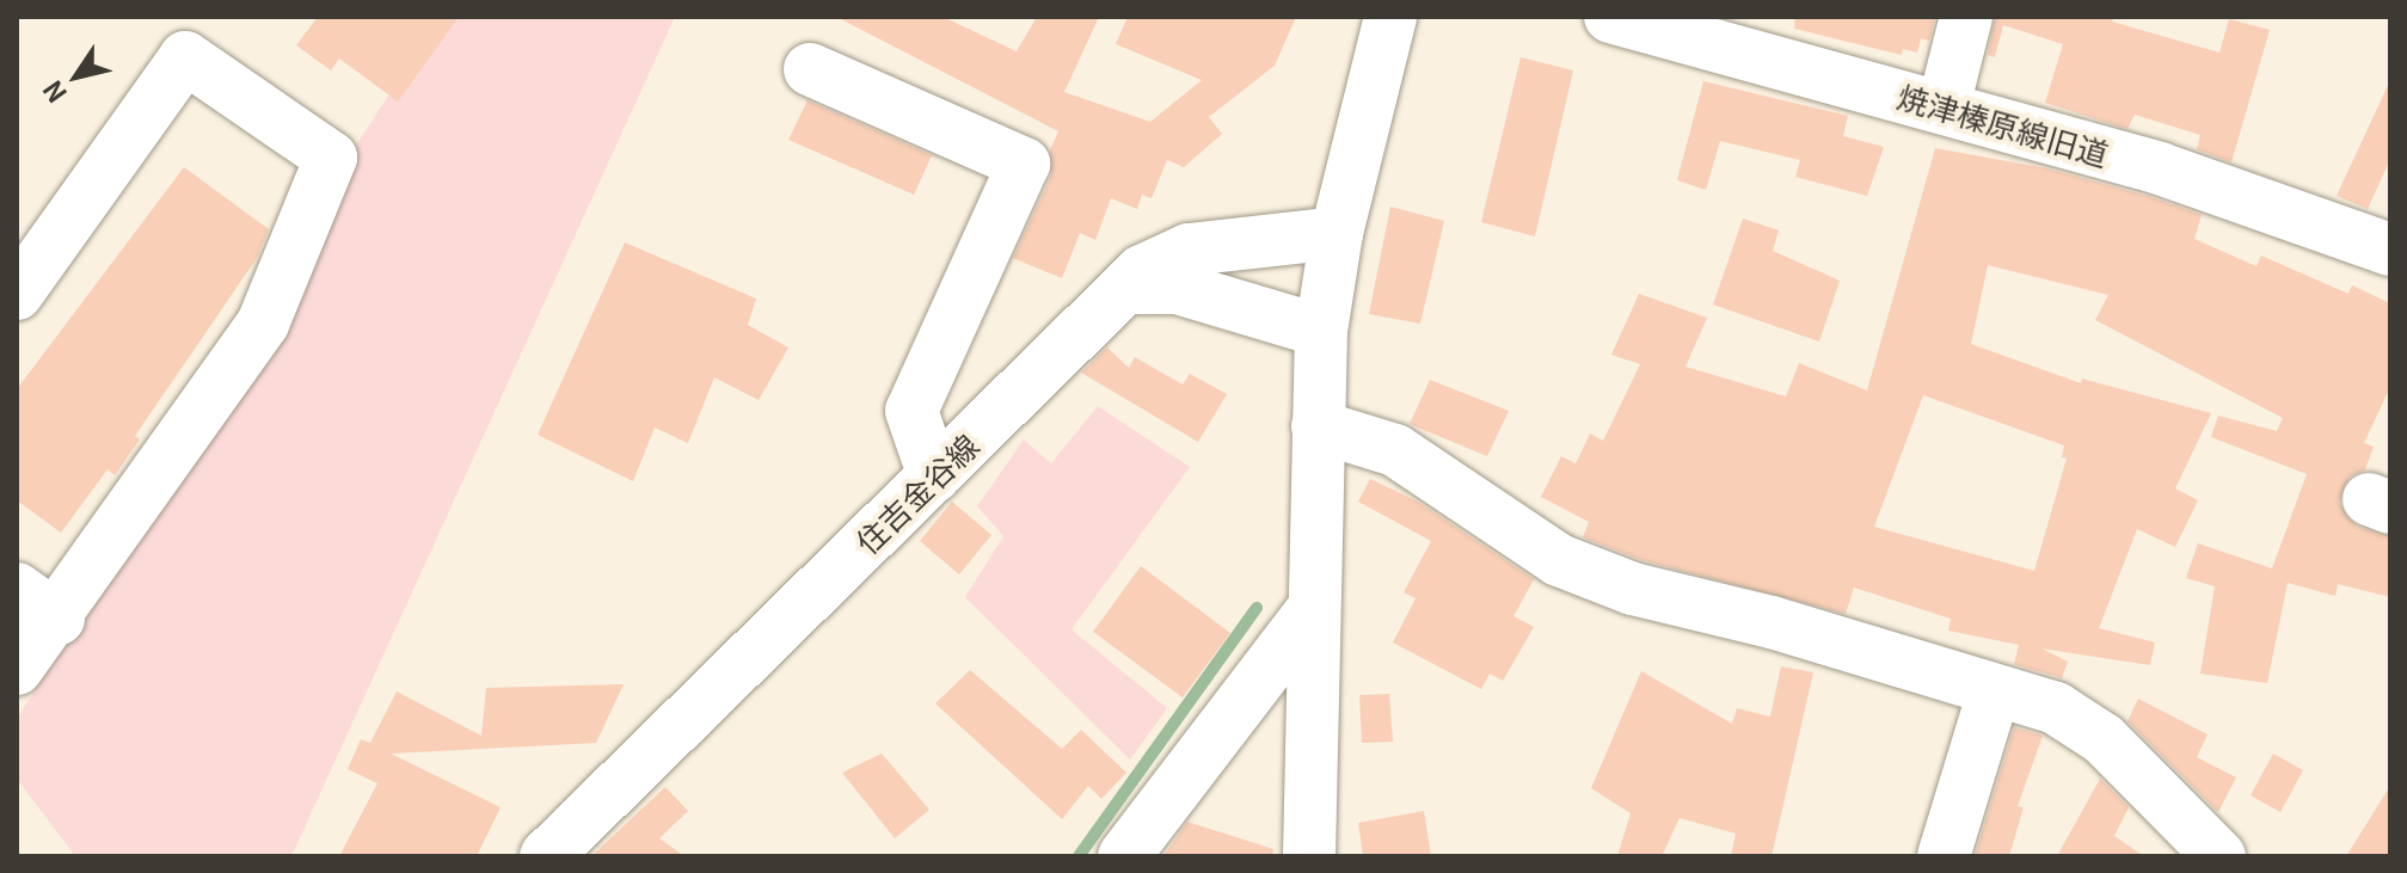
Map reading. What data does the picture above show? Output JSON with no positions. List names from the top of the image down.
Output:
{
  "streets": {
    "street": ["焼津榛原線旧道", "住吉金谷線"]
  },
  "north": "bottom left"
}
